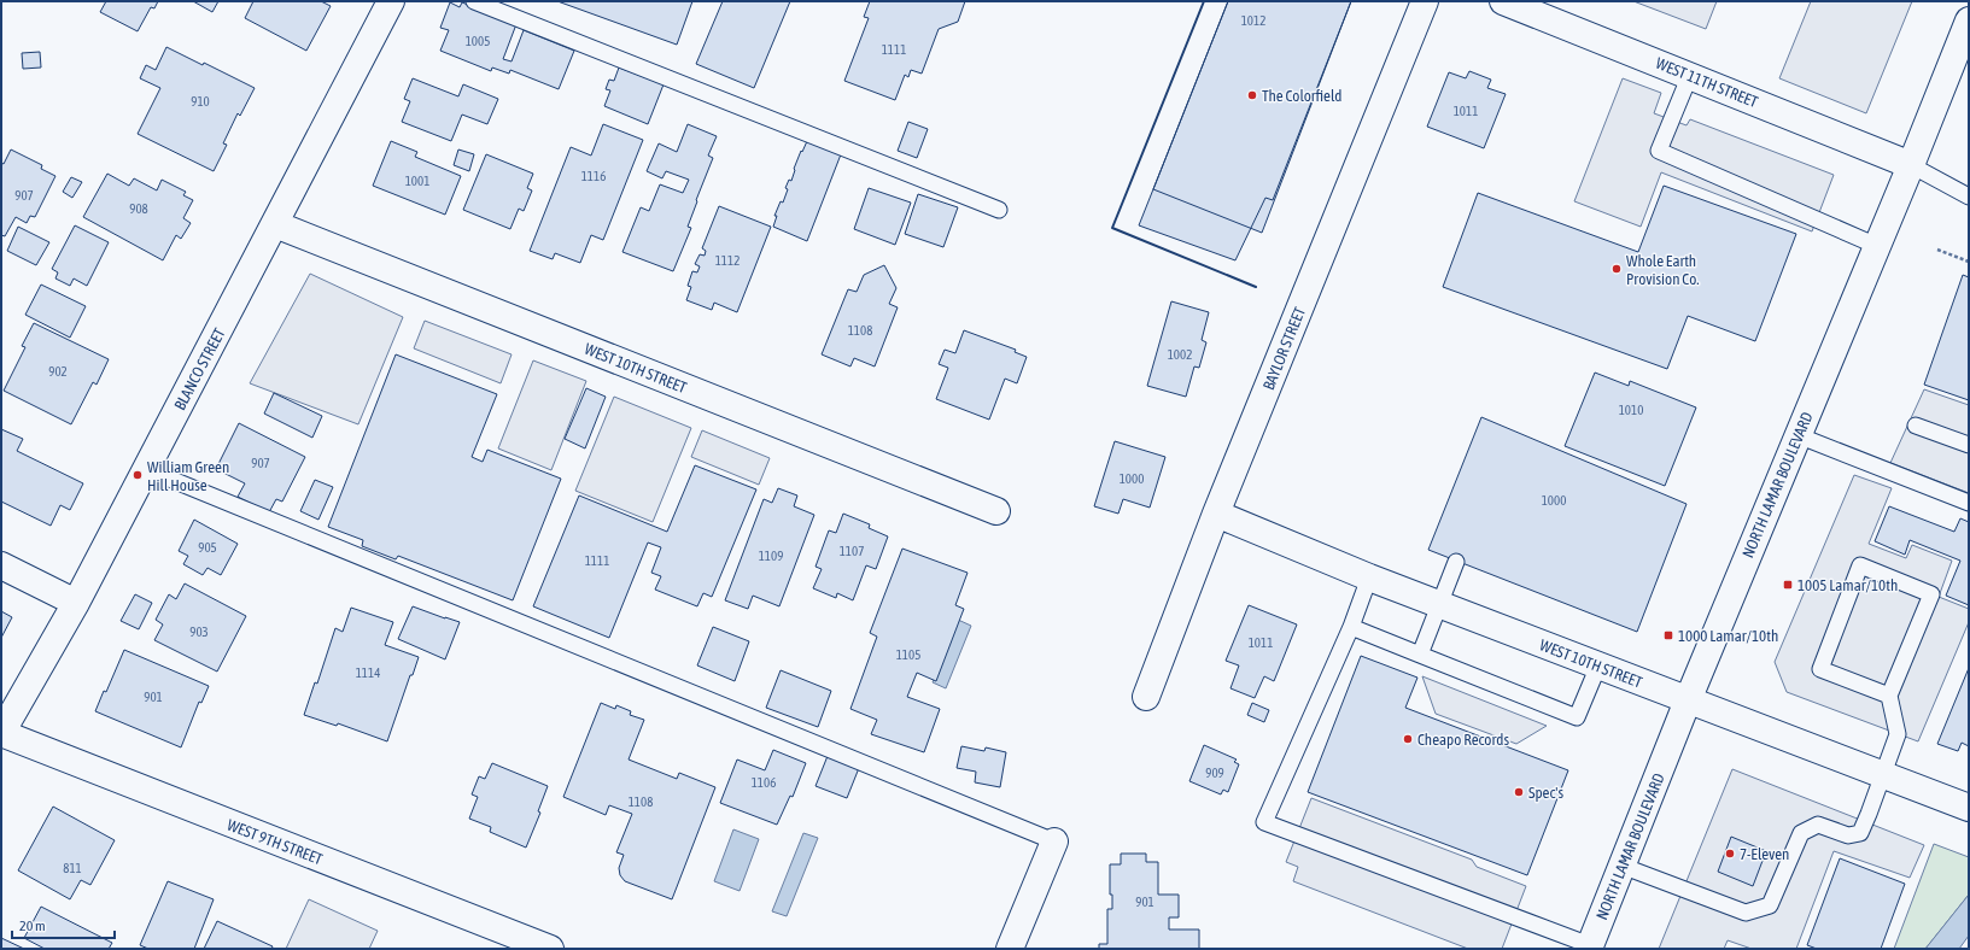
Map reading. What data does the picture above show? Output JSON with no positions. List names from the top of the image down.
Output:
{
  "streets": {
    "street": [
      "WEST 11TH STREET",
      "BAYLOR STREET",
      "WEST 10TH STREET",
      "BLANCO STREET",
      "NORTH LAMAR BOULEVARD",
      "WEST 9TH STREET"
    ]
  },
  "crossings": [
    ["WEST 11TH STREET", "NORTH LAMAR BOULEVARD"],
    ["BAYLOR STREET", "WEST 10TH STREET"],
    ["WEST 10TH STREET", "BLANCO STREET"],
    ["WEST 10TH STREET", "NORTH LAMAR BOULEVARD"],
    ["BLANCO STREET", "WEST 9TH STREET"]
  ],
  "places": {
    "other": [
      "The Colorfield",
      "Whole Earth Provision Co.",
      "William Green Hill House",
      "Cheapo Records",
      "Spec's",
      "7-Eleven"
    ],
    "transit": ["1005 Lamar/10th", "1000 Lamar/10th"]
  },
  "house_numbers": [
    "1012",
    "1005",
    "1111",
    "910",
    "1011",
    "1116",
    "1001",
    "907",
    "908",
    "1112",
    "1108",
    "1002",
    "902",
    "1010",
    "907",
    "1000",
    "1000",
    "905",
    "1107",
    "1109",
    "1111",
    "903",
    "1011",
    "1105",
    "1114",
    "901",
    "909",
    "1106",
    "1108",
    "811",
    "901"
  ],
  "scale_bar": "20 m"
}
